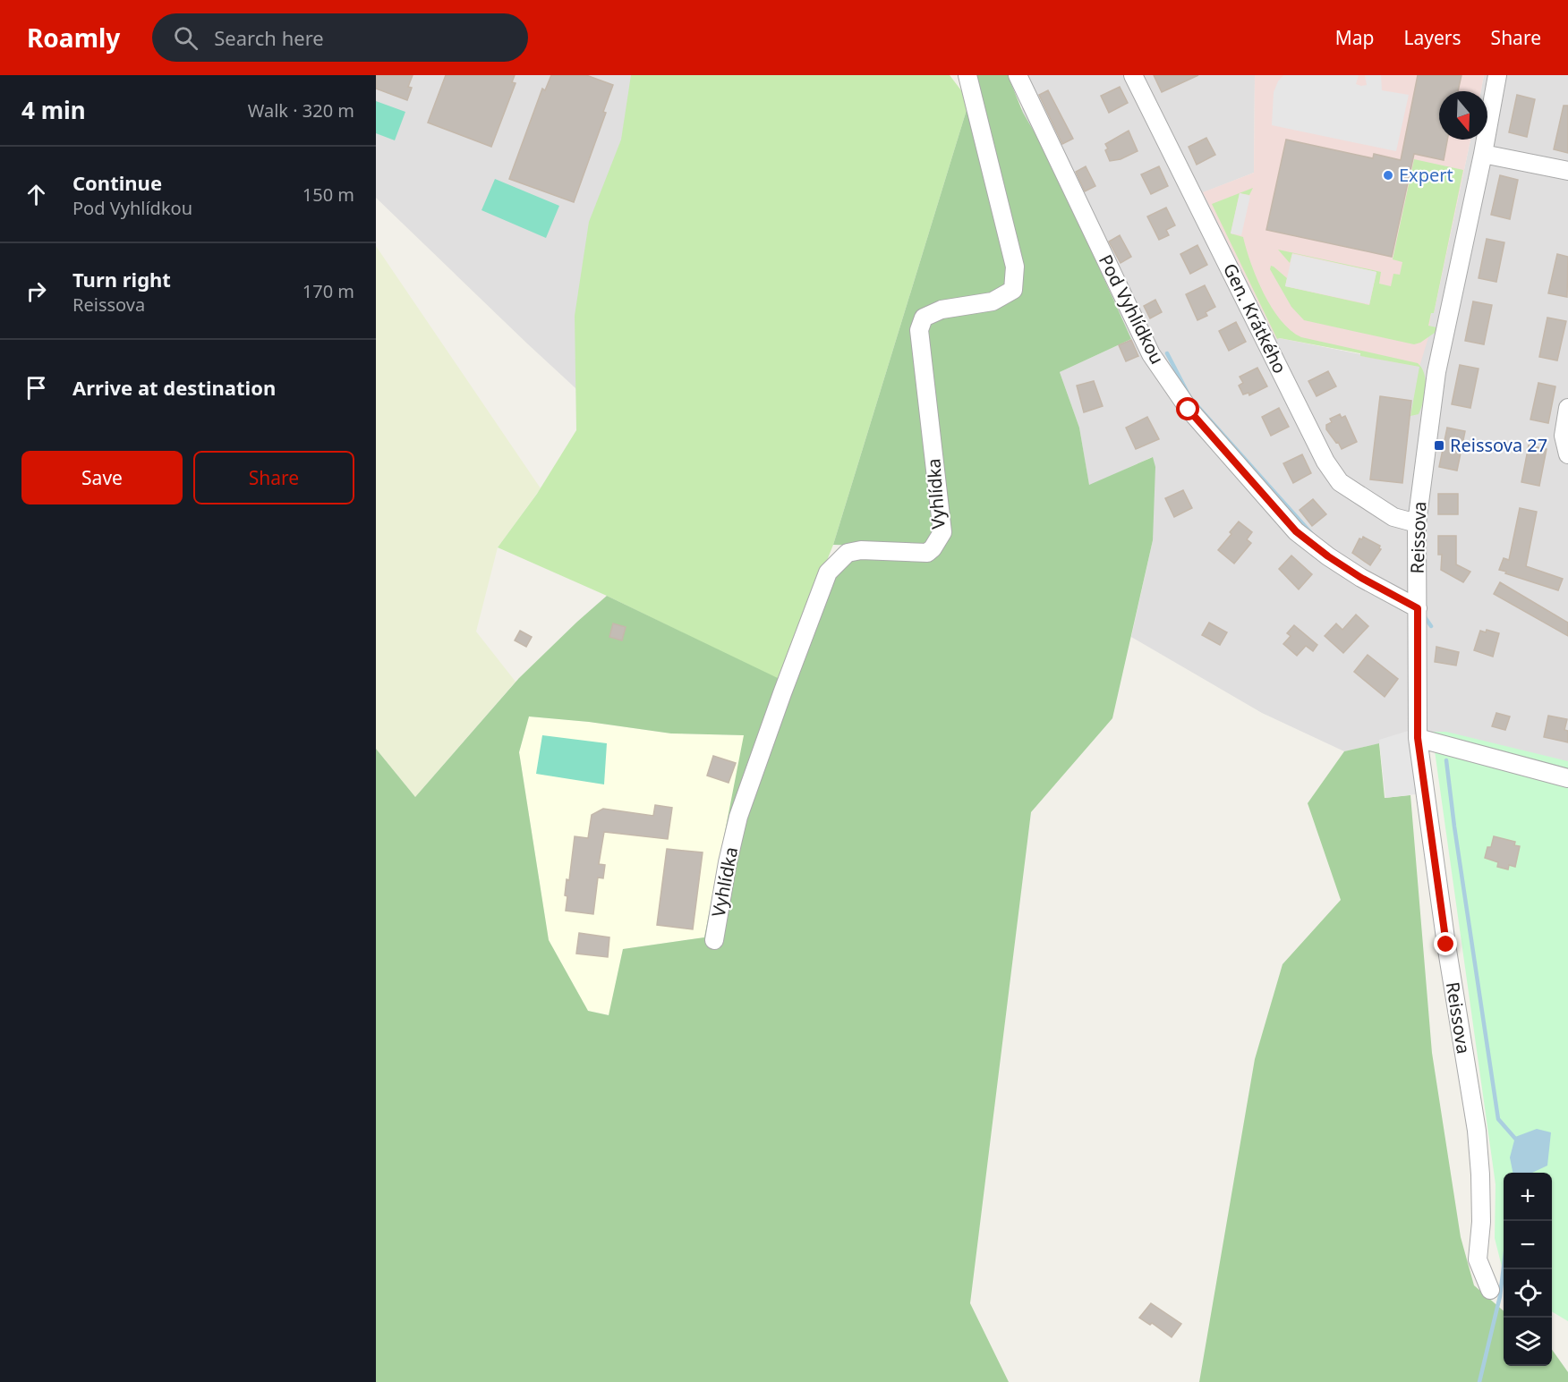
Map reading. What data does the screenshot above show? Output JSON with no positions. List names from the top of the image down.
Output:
{
  "streets": {
    "street": [
      "Pod Vyhlídkou",
      "Gen. Krátkého",
      "Vyhlídka",
      "Reissova"
    ]
  },
  "crossings": [
    ["Pod Vyhlídkou", "Reissova"],
    ["Gen. Krátkého", "Reissova"]
  ],
  "places": {
    "other": ["Expert"],
    "transit": ["Reissova 27"]
  },
  "north": "bottom",
  "page": {
    "header": "Roamly",
    "search": "Search here",
    "nav": ["Map", "Layers", "Share"],
    "heading": ["4 min", "Walk · 320 m"],
    "list": [
      ["Continue", "Pod Vyhlídkou", "150 m"],
      ["Turn right", "Reissova", "170 m"],
      "Arrive at destination"
    ],
    "buttons": ["Save", "Share"],
    "map_buttons": ["+", "−"]
  }
}
